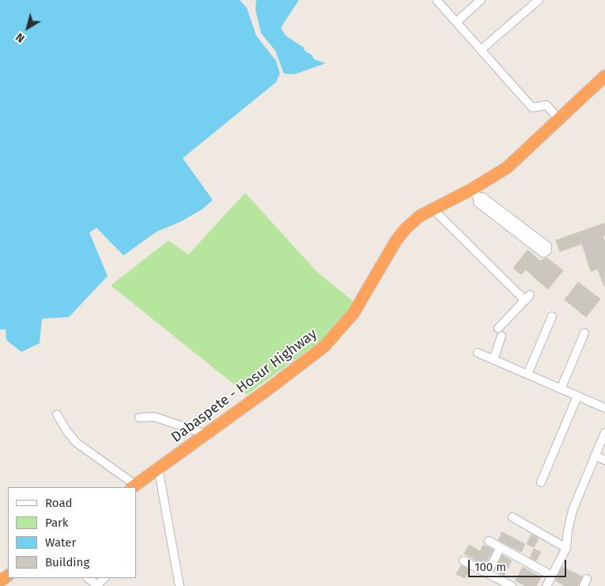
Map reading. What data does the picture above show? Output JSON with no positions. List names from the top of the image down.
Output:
{
  "streets": {
    "highway": ["Dabaspete - Hosur Highway"]
  },
  "legend": [
    "Road",
    "Park",
    "Water",
    "Building"
  ],
  "scale_bar": "100 m",
  "north": "bottom left"
}
